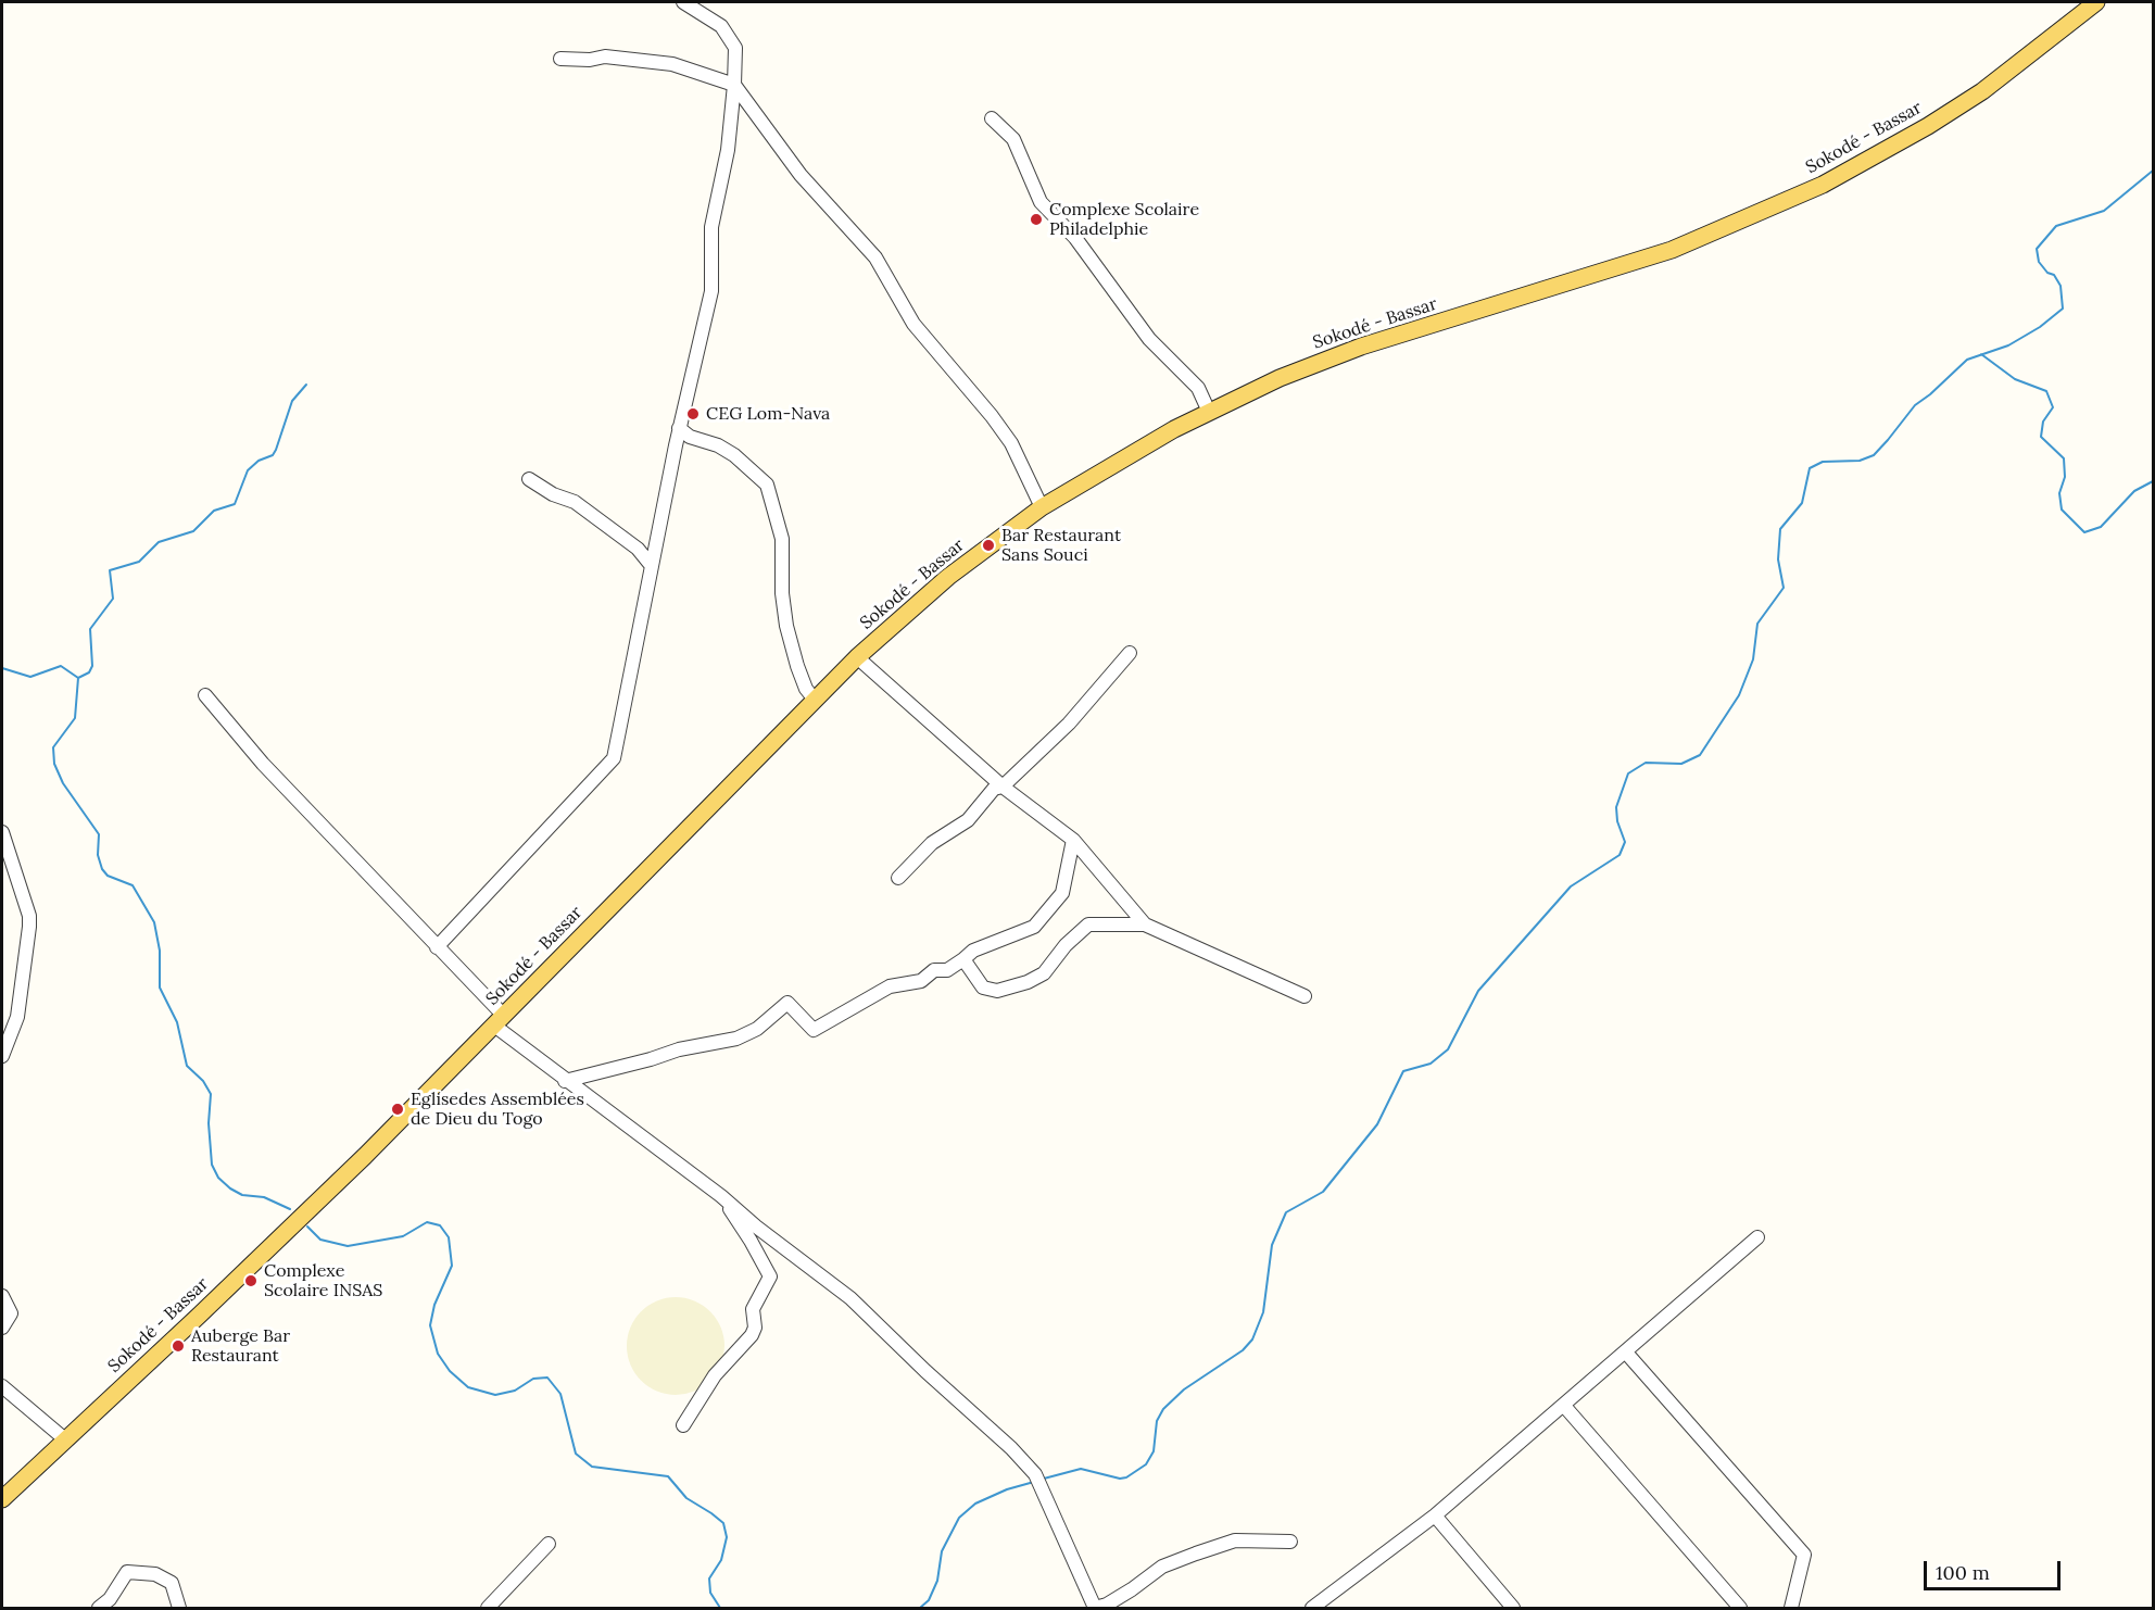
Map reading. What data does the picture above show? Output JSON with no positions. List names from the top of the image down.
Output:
{
  "streets": {
    "main road": ["Sokodé - Bassar"]
  },
  "places": [
    "Complexe Scolaire Philadelphie",
    "CEG Lom-Nava",
    "Bar Restaurant Sans Souci",
    "Eglisedes Assemblées de Dieu du Togo",
    "Complexe Scolaire INSAS",
    "Auberge Bar Restaurant"
  ],
  "scale_bar": "100 m"
}
